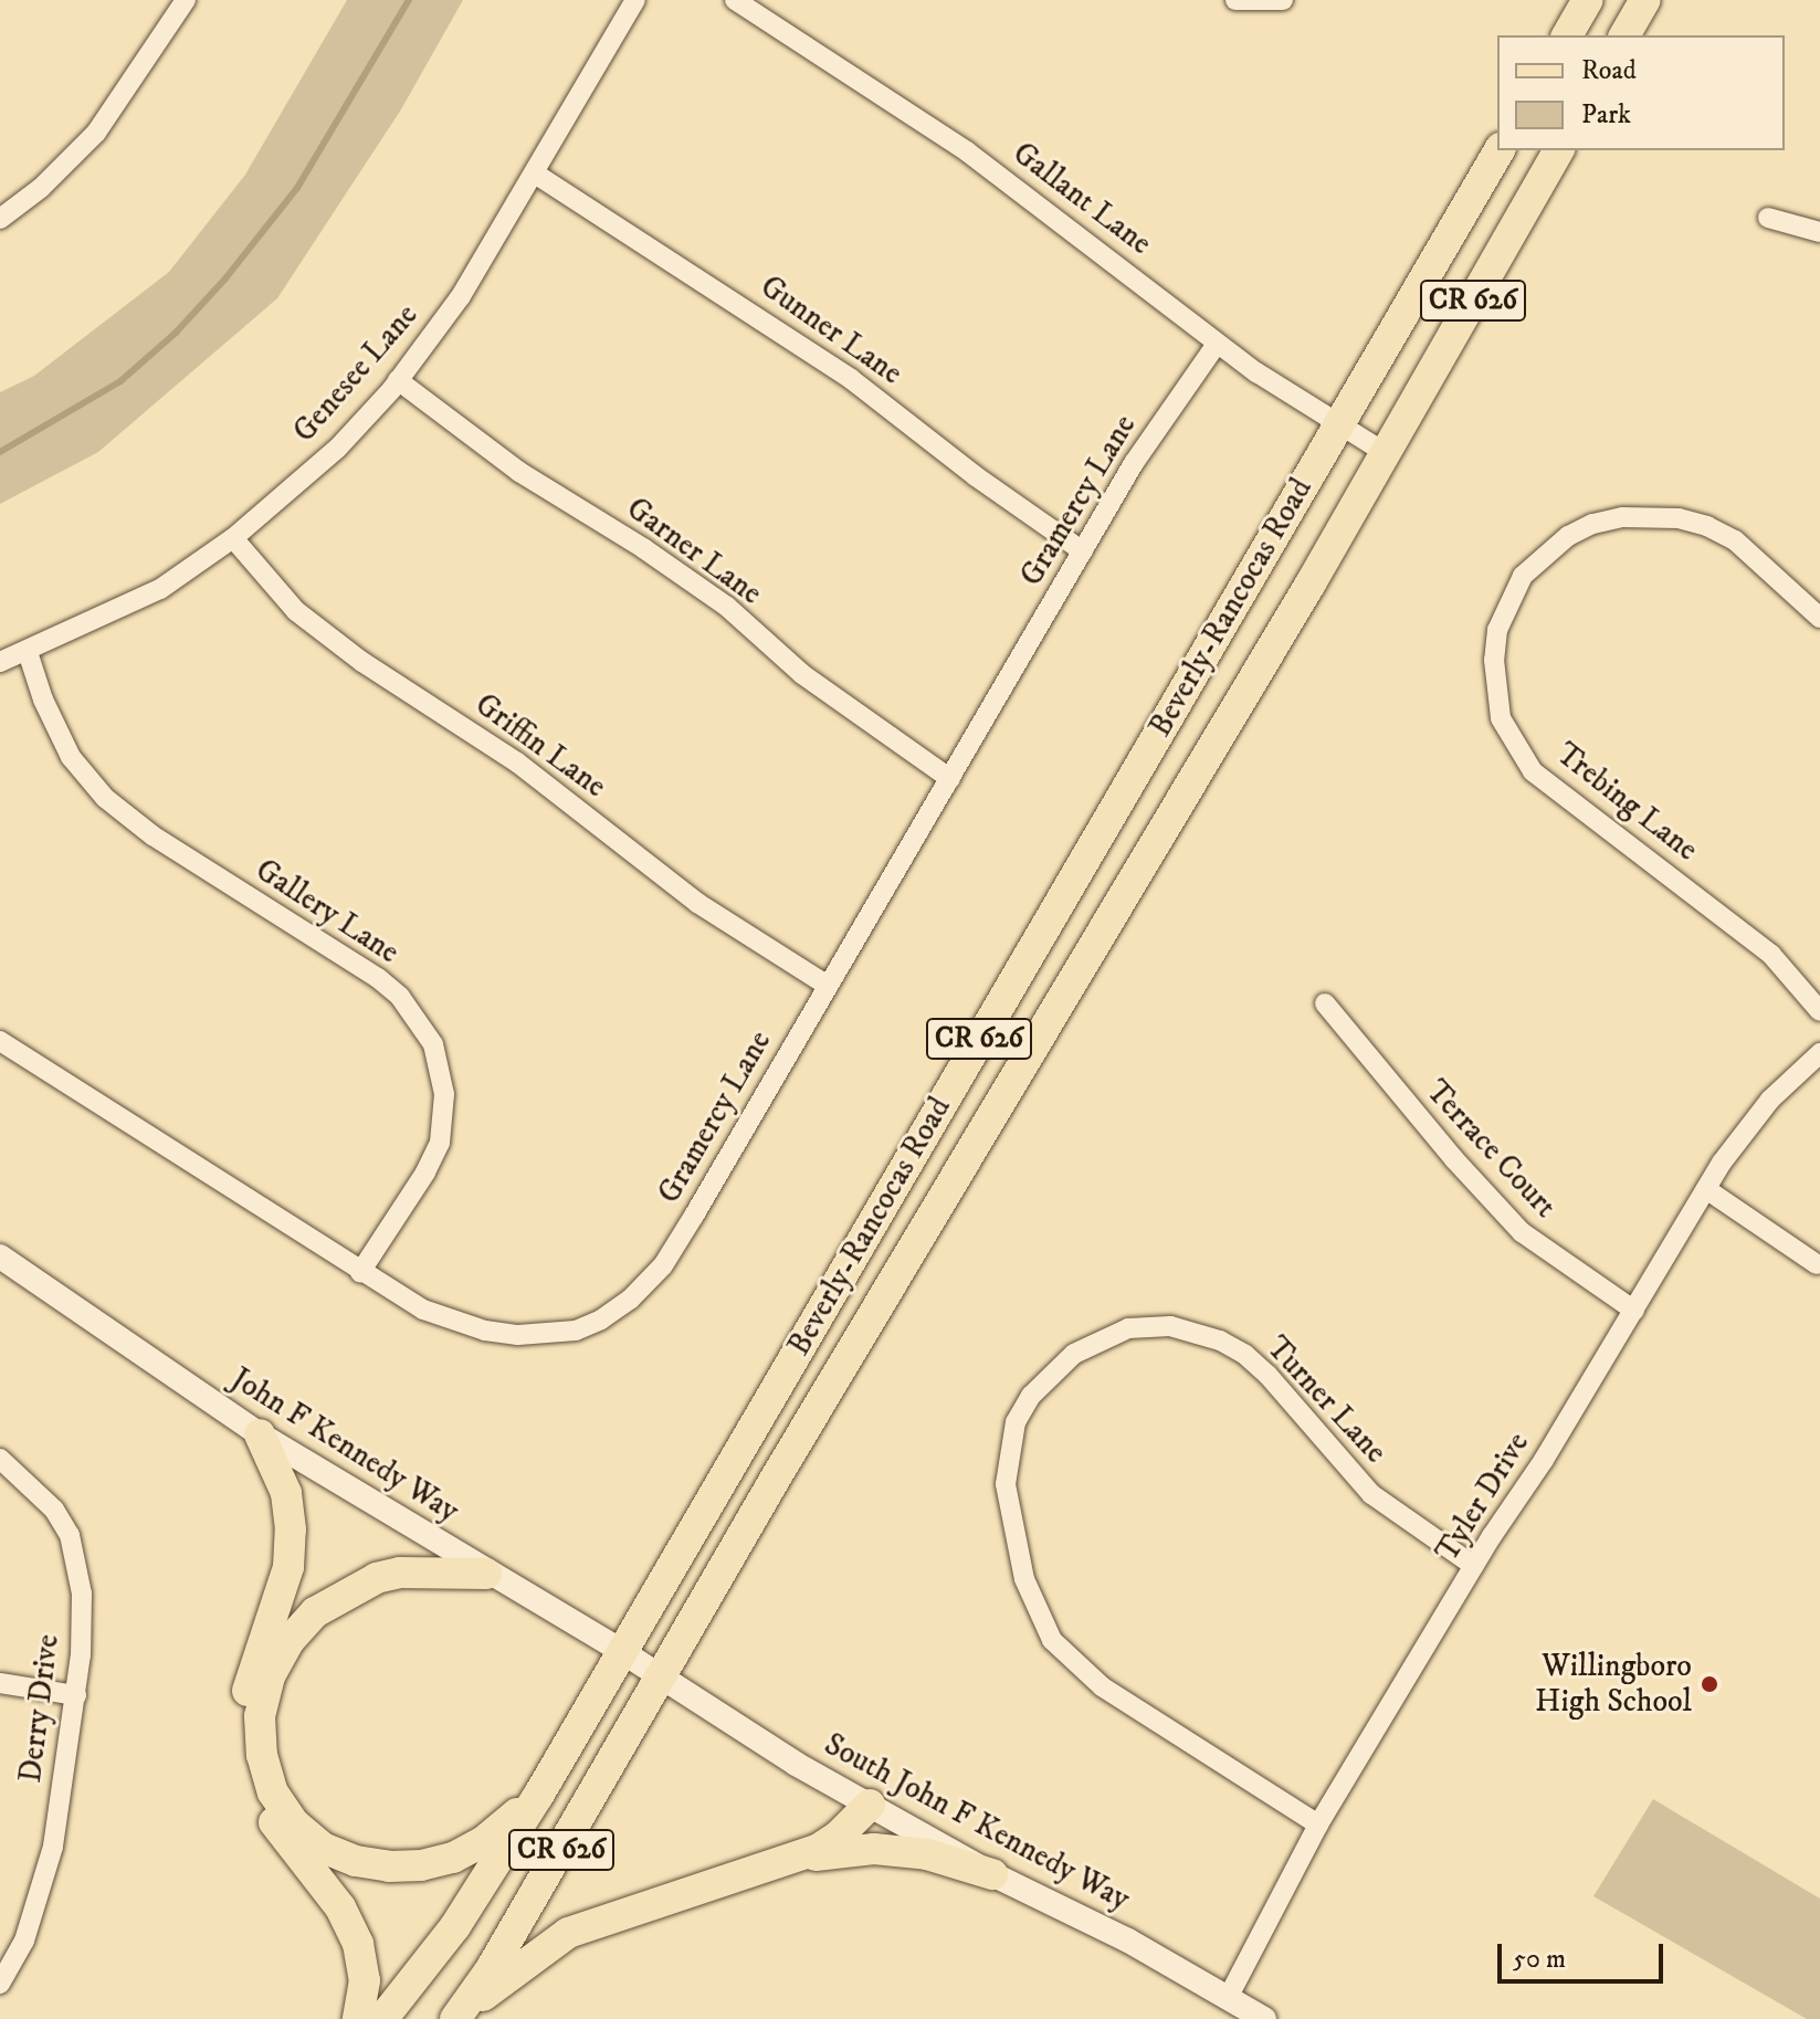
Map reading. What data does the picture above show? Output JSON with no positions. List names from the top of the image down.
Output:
{
  "streets": {
    "main road": ["CR 626", "Beverly-Rancocas Road"],
    "street": [
      "Gallant Lane",
      "Gunner Lane",
      "Genesee Lane",
      "Gramercy Lane",
      "Garner Lane",
      "Griffin Lane",
      "Trebing Lane",
      "Gallery Lane",
      "Terrace Court",
      "Turner Lane",
      "John F Kennedy Way",
      "Tyler Drive",
      "Derry Drive",
      "South John F Kennedy Way"
    ]
  },
  "crossings": [
    ["Gallant Lane", "Gramercy Lane"],
    ["Gallant Lane", "Beverly-Rancocas Road"],
    ["Gunner Lane", "Genesee Lane"],
    ["Gunner Lane", "Gramercy Lane"],
    ["Genesee Lane", "Garner Lane"],
    ["Genesee Lane", "Griffin Lane"],
    ["Genesee Lane", "Gallery Lane"],
    ["Gramercy Lane", "Garner Lane"],
    ["Gramercy Lane", "Griffin Lane"],
    ["Gramercy Lane", "Gallery Lane"],
    ["Beverly-Rancocas Road", "John F Kennedy Way"],
    ["Beverly-Rancocas Road", "South John F Kennedy Way"],
    ["Terrace Court", "Tyler Drive"],
    ["Turner Lane", "Tyler Drive"],
    ["John F Kennedy Way", "South John F Kennedy Way"],
    ["Tyler Drive", "South John F Kennedy Way"]
  ],
  "places": ["Willingboro High School"],
  "legend": ["Road", "Park"],
  "scale_bar": "50 m"
}
